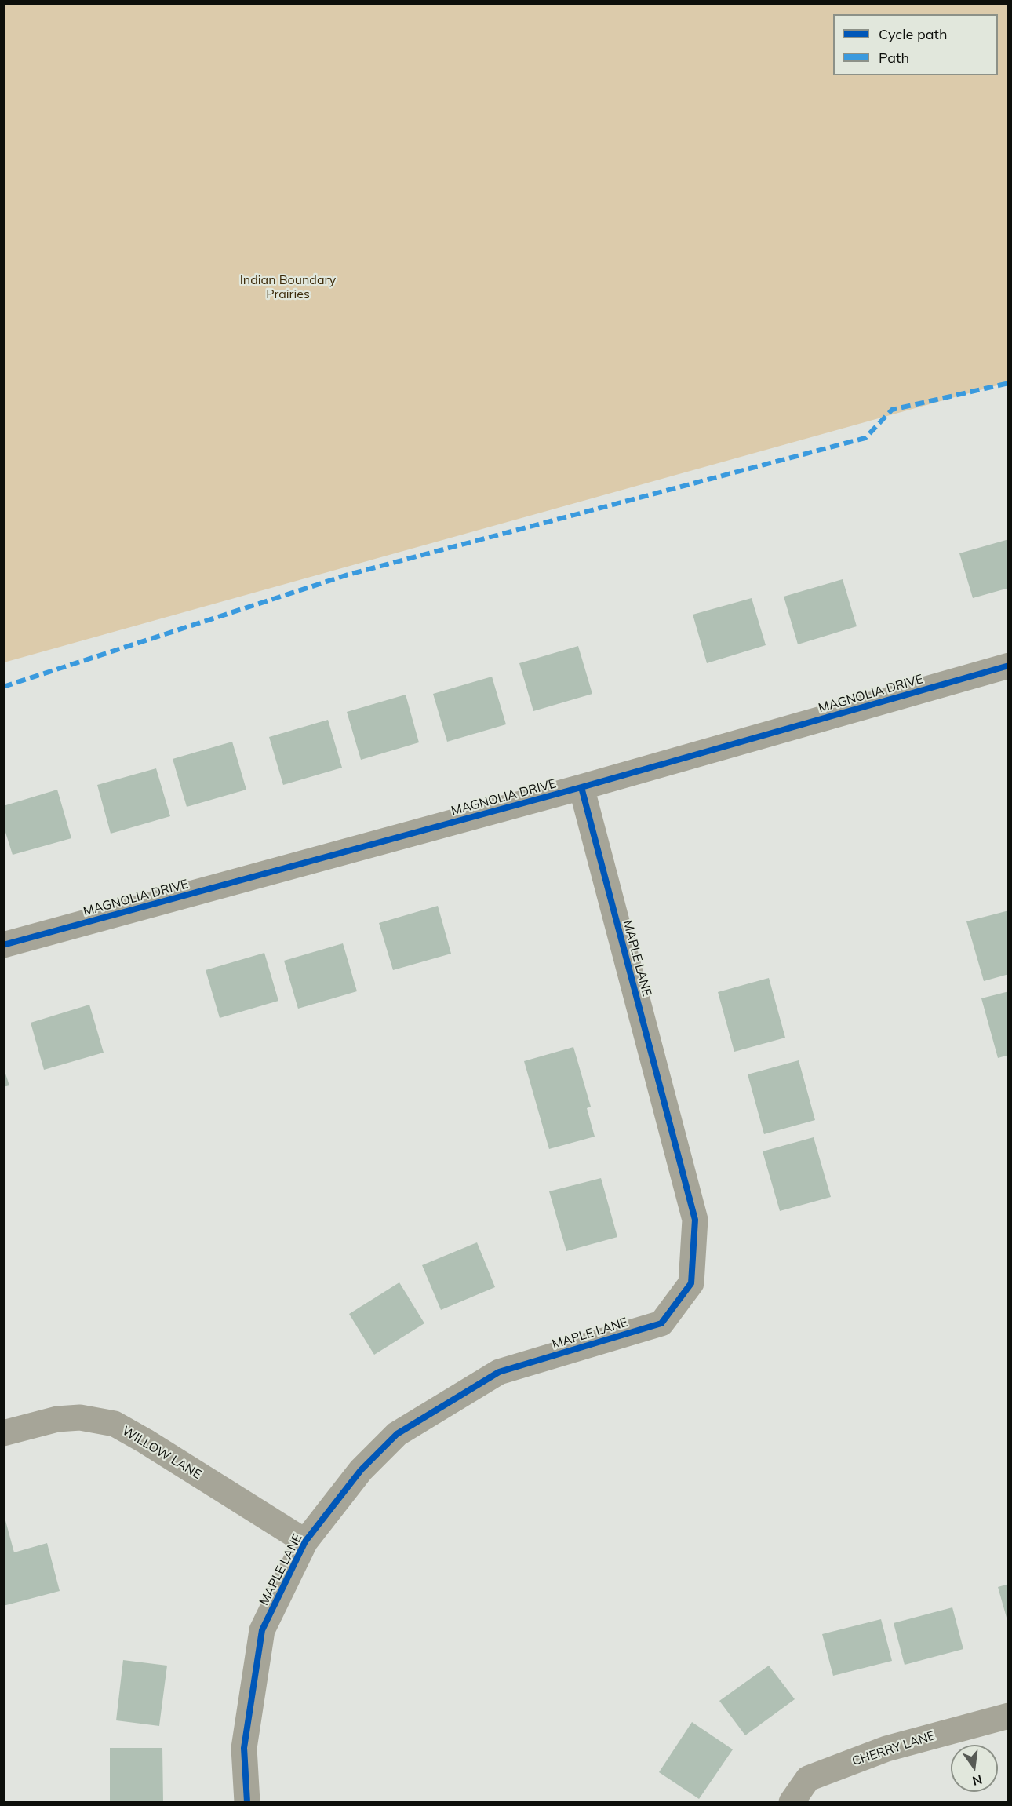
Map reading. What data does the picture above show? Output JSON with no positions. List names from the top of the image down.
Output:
{
  "streets": {
    "street": [
      "MAGNOLIA DRIVE",
      "MAPLE LANE",
      "WILLOW LANE",
      "CHERRY LANE"
    ]
  },
  "crossings": [
    ["MAGNOLIA DRIVE", "MAPLE LANE"],
    ["MAPLE LANE", "WILLOW LANE"]
  ],
  "parks": ["Indian Boundary Prairies"],
  "legend": ["Cycle path", "Path"],
  "north": "bottom"
}
